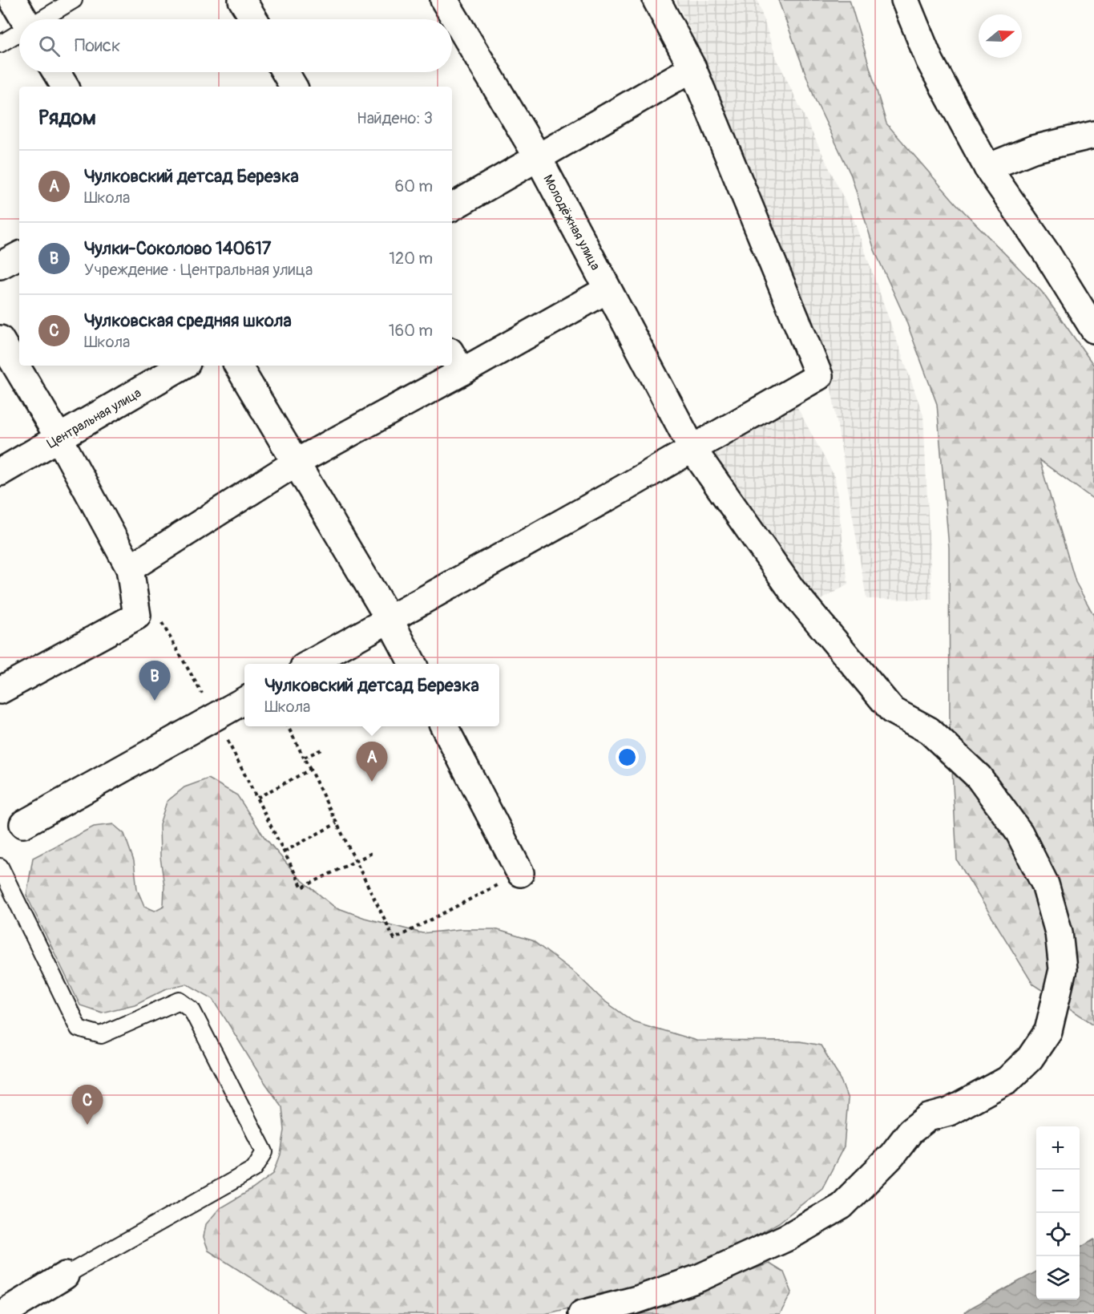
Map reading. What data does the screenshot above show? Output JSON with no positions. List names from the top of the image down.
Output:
{
  "streets": {
    "street": ["Молодёжная улица", "Центральная улица"]
  },
  "north": "right",
  "page": {
    "search": "Поиск",
    "heading": ["Рядом", "Найдено: 3"],
    "list": [
      {
        "mark": "A",
        "name": "Чулковский детсад Березка",
        "note": "Школа",
        "value": "60 m"
      },
      {
        "mark": "B",
        "name": "Чулки-Соколово 140617",
        "note": "Учреждение · Центральная улица",
        "value": "120 m"
      },
      {
        "mark": "C",
        "name": "Чулковская средняя школа",
        "note": "Школа",
        "value": "160 m"
      }
    ],
    "pins": ["B", "A", "C"],
    "popup": ["Чулковский детсад Березка", "Школа"],
    "map_buttons": ["+", "−"]
  }
}
